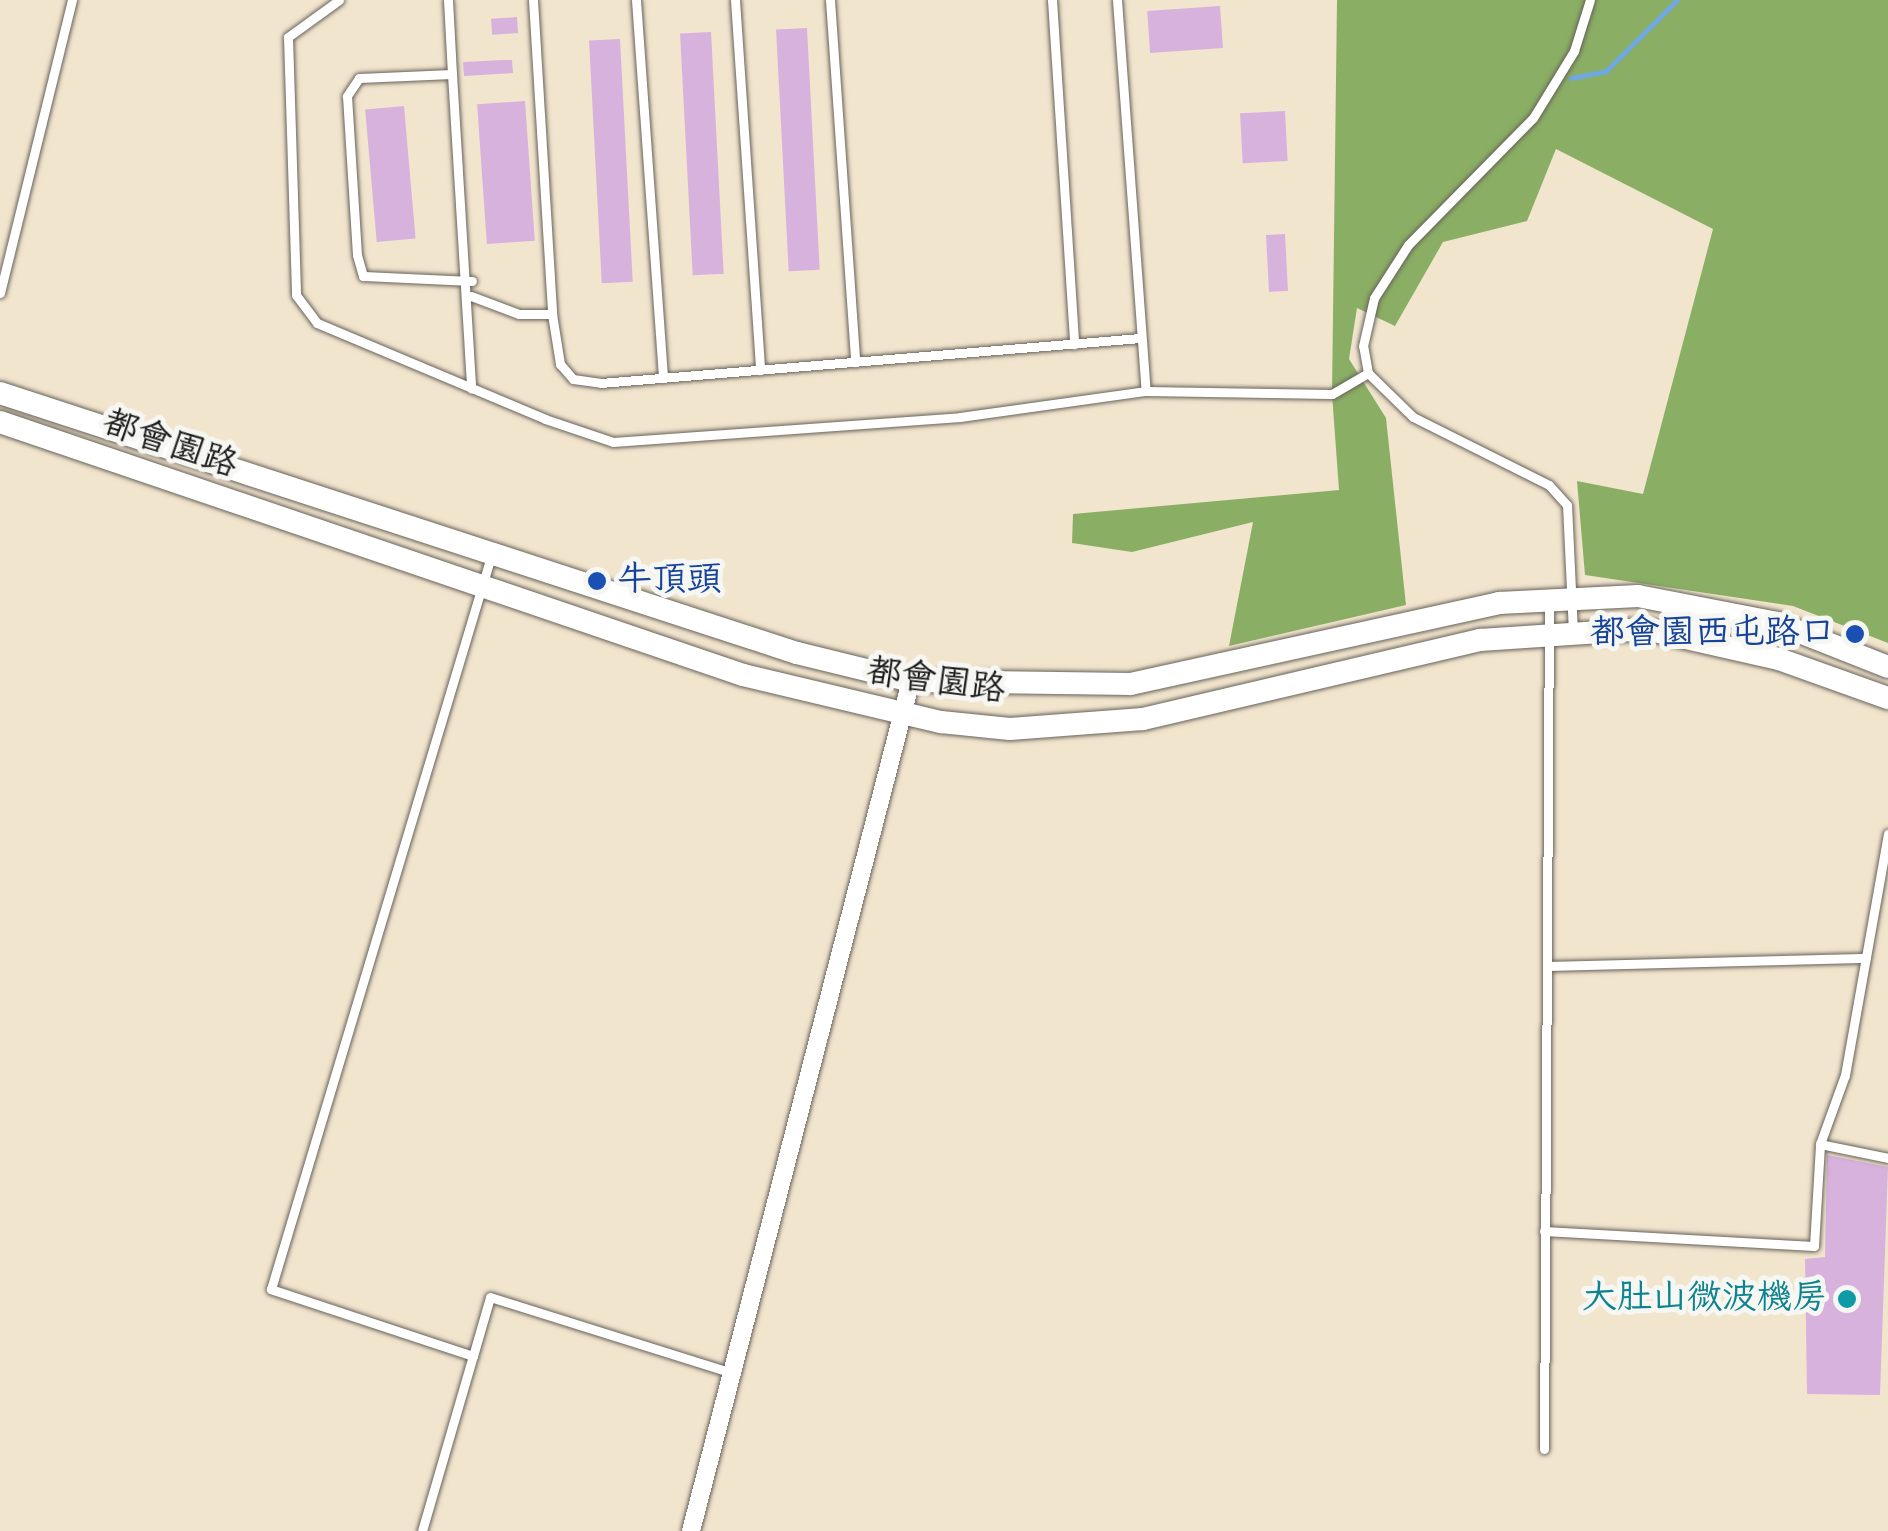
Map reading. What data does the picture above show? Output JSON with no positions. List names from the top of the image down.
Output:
{
  "streets": {
    "street": ["都會園路"]
  },
  "places": ["牛頂頭", "都會園西屯路口", "大肚山微波機房"]
}
